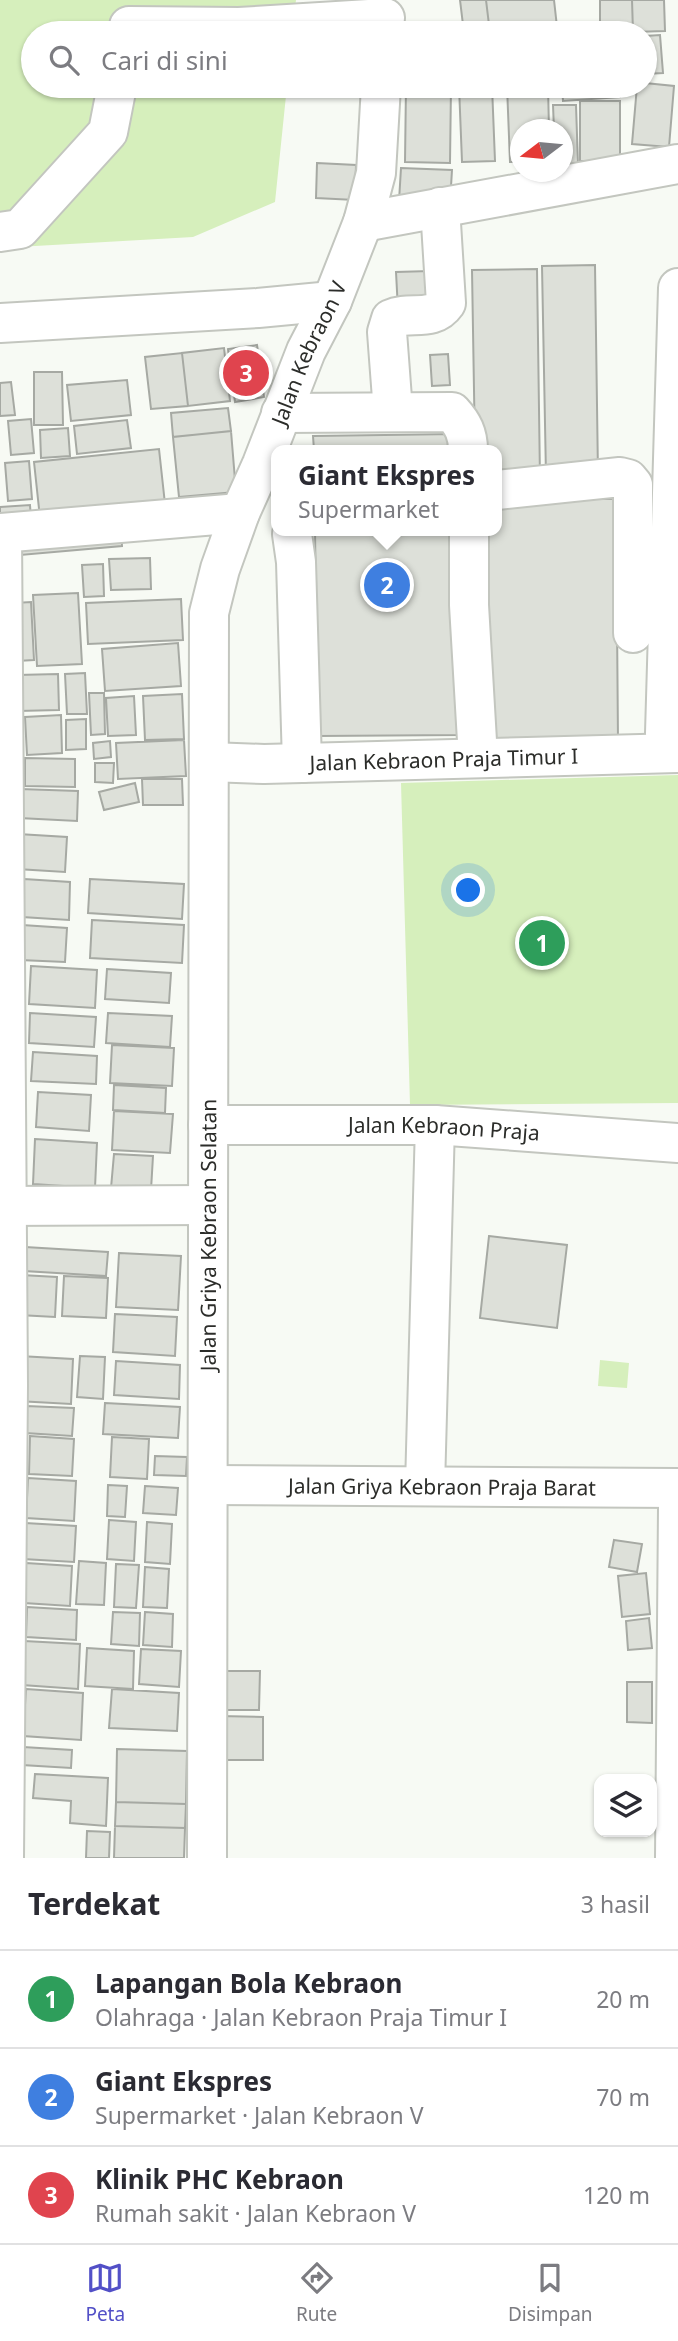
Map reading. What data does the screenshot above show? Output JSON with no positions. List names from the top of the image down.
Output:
{
  "streets": {
    "street": [
      "Jalan Kebraon V",
      "Jalan Kebraon Praja Timur I",
      "Jalan Kebraon Praja",
      "Jalan Griya Kebraon Selatan",
      "Jalan Griya Kebraon Praja Barat"
    ]
  },
  "crossings": [
    ["Jalan Kebraon V", "Jalan Griya Kebraon Selatan"],
    ["Jalan Kebraon Praja Timur I", "Jalan Griya Kebraon Selatan"],
    ["Jalan Kebraon Praja", "Jalan Griya Kebraon Selatan"],
    ["Jalan Griya Kebraon Selatan", "Jalan Griya Kebraon Praja Barat"]
  ],
  "north": "left",
  "page": {
    "search": "Cari di sini",
    "pins": ["3", "2", "1"],
    "popup": ["Giant Ekspres", "Supermarket"],
    "heading": ["Terdekat", "3 hasil"],
    "list": [
      {
        "mark": "1",
        "name": "Lapangan Bola Kebraon",
        "note": "Olahraga · Jalan Kebraon Praja Timur I",
        "value": "20 m"
      },
      {
        "mark": "2",
        "name": "Giant Ekspres",
        "note": "Supermarket · Jalan Kebraon V",
        "value": "70 m"
      },
      {
        "mark": "3",
        "name": "Klinik PHC Kebraon",
        "note": "Rumah sakit · Jalan Kebraon V",
        "value": "120 m"
      }
    ],
    "nav": ["Peta", "Rute", "Disimpan"]
  }
}
